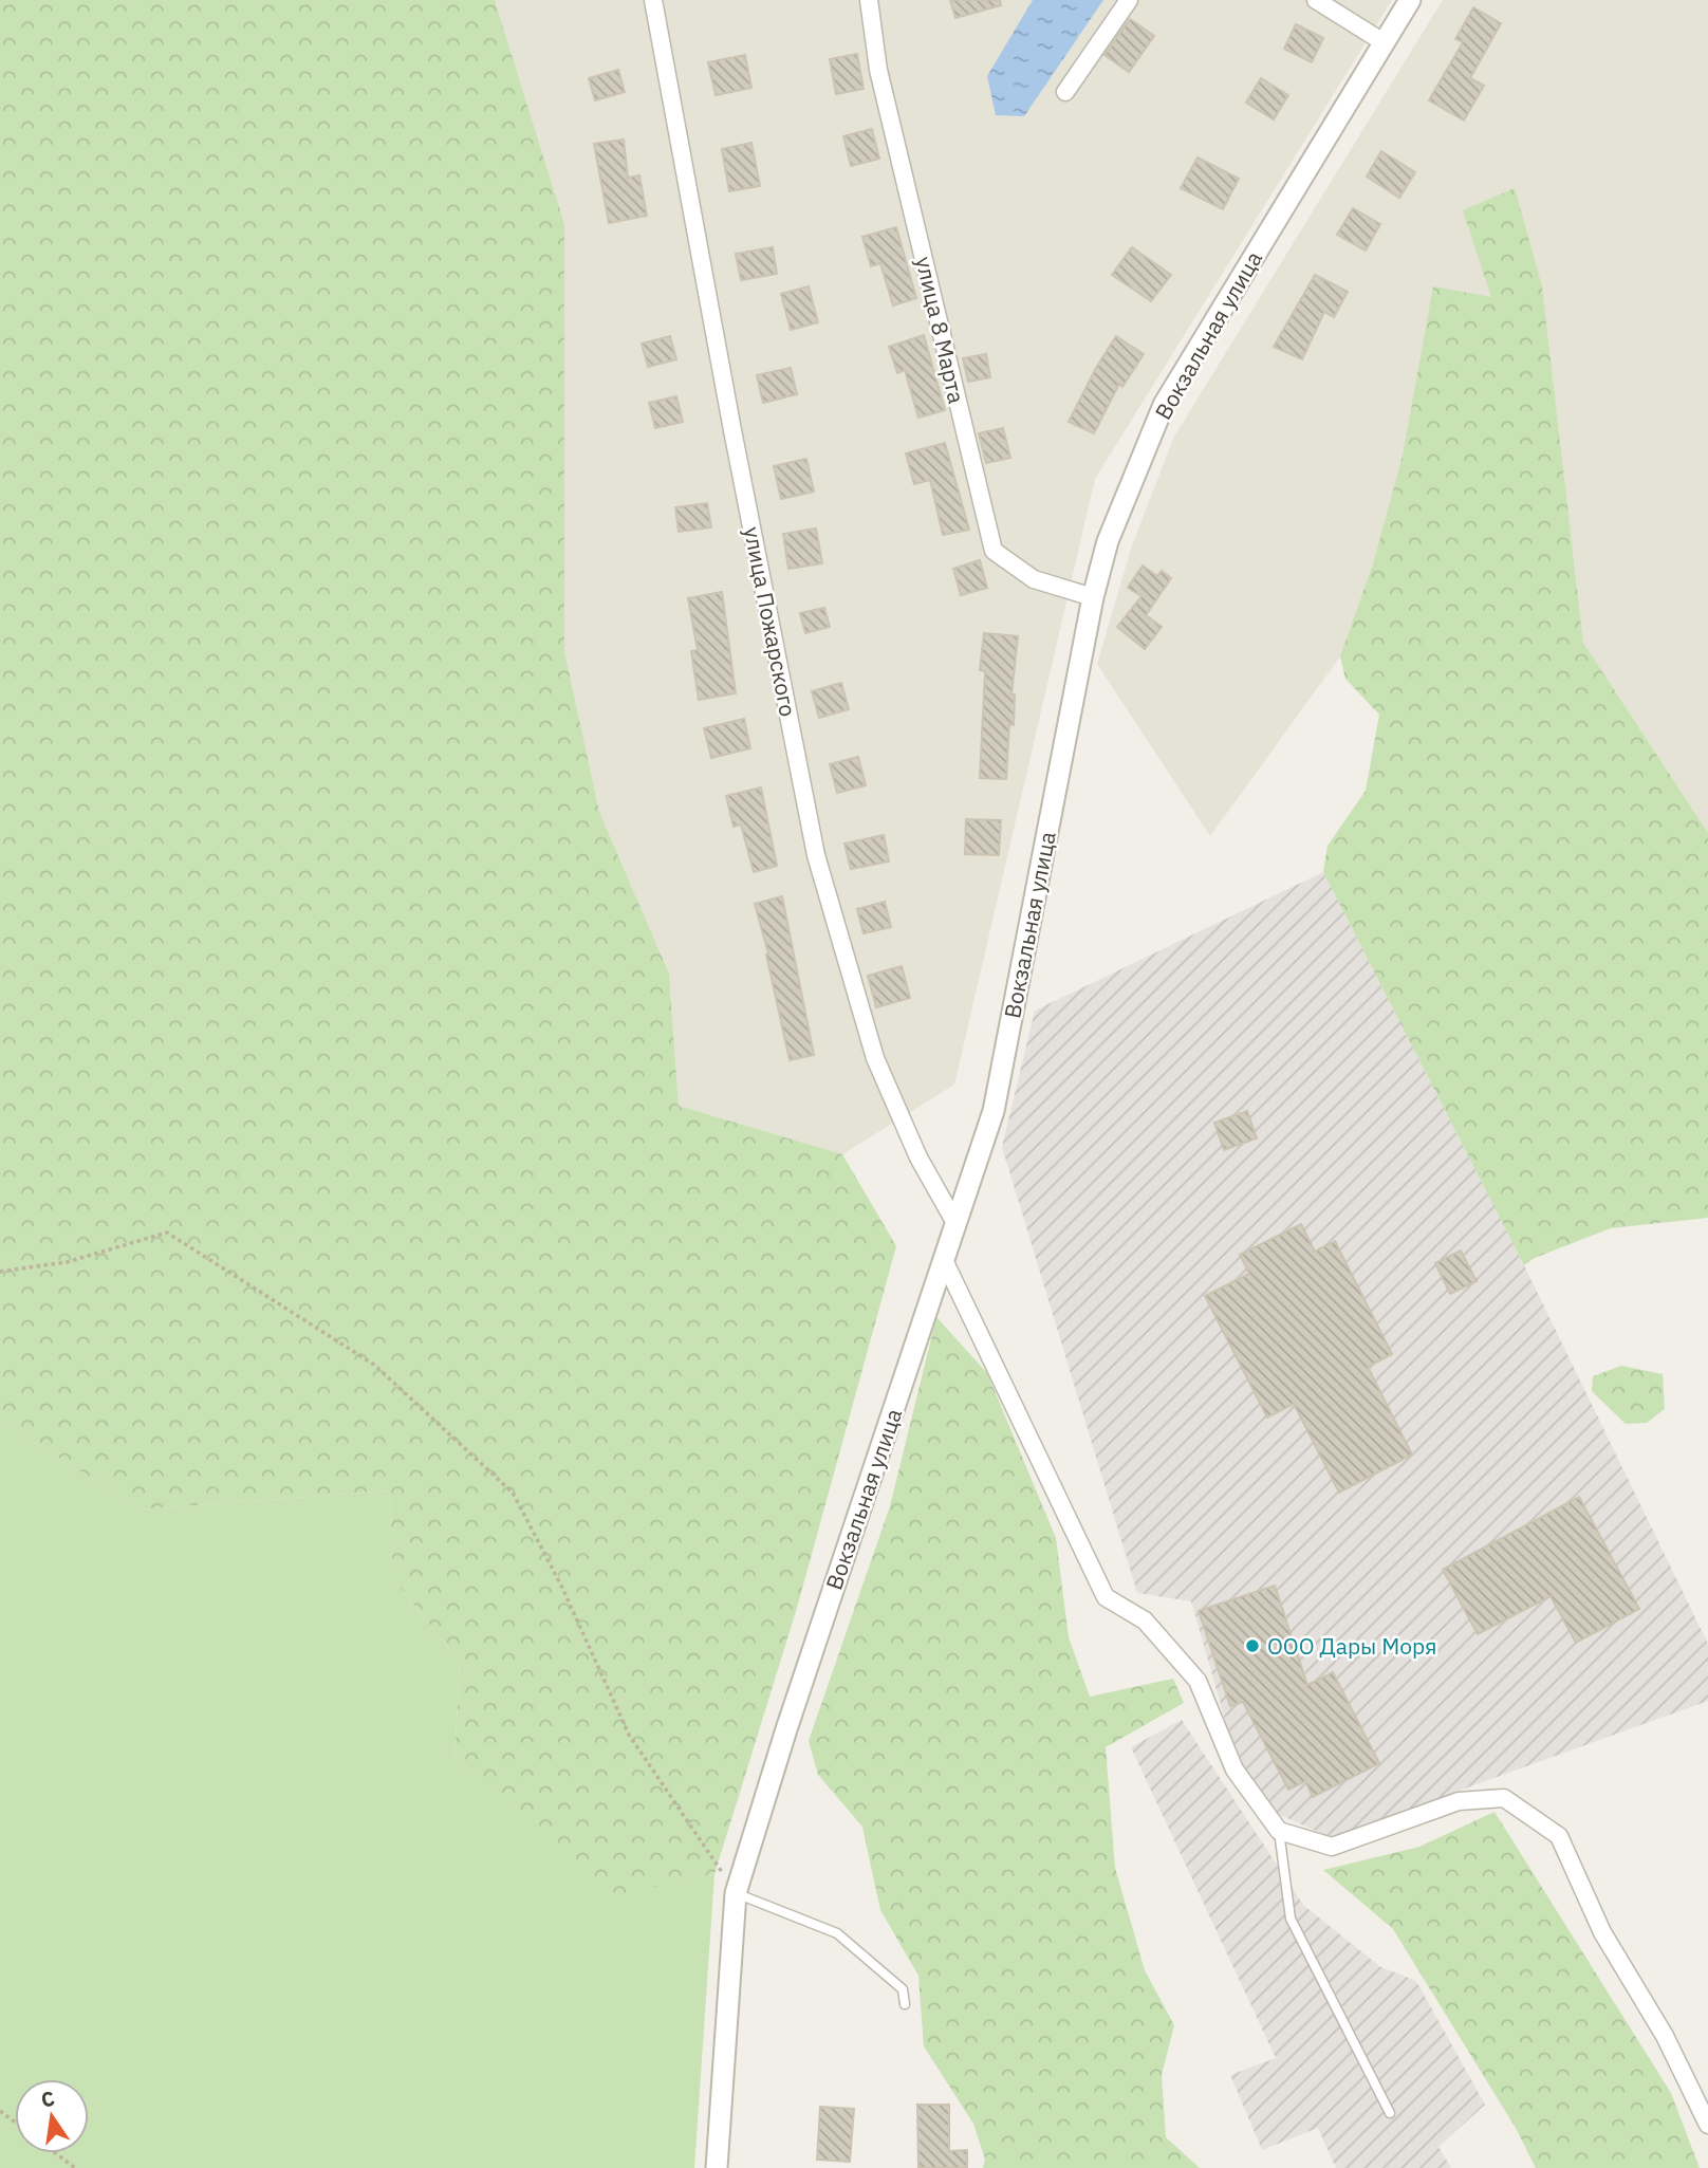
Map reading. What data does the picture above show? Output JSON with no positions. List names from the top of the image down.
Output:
{
  "streets": {
    "street": ["улица 8 Марта", "Вокзальная улица", "улица Пожарского"]
  },
  "crossings": [
    ["улица 8 Марта", "Вокзальная улица"],
    ["Вокзальная улица", "улица Пожарского"]
  ],
  "places": ["ООО Дары Моря"],
  "north": "top"
}
